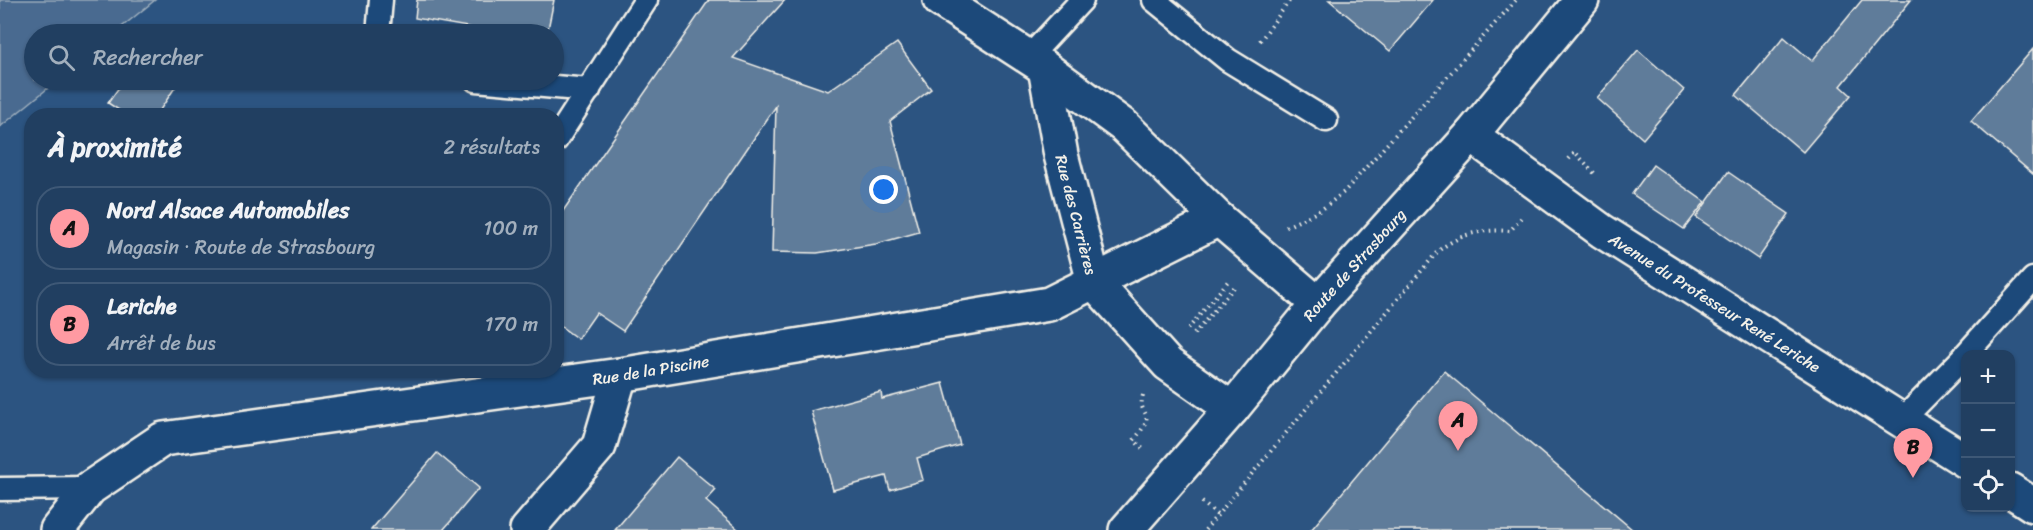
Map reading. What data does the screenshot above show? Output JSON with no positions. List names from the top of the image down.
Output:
{
  "streets": {
    "street": [
      "Rue des Carrières",
      "Route de Strasbourg",
      "Avenue du Professeur René Leriche",
      "Rue de la Piscine"
    ]
  },
  "crossings": [
    ["Rue des Carrières", "Route de Strasbourg"],
    ["Rue des Carrières", "Rue de la Piscine"],
    ["Route de Strasbourg", "Avenue du Professeur René Leriche"]
  ],
  "page": {
    "search": "Rechercher",
    "heading": ["À proximité", "2 résultats"],
    "list": [
      {
        "mark": "A",
        "name": "Nord Alsace Automobiles",
        "note": "Magasin · Route de Strasbourg",
        "value": "100 m"
      },
      {
        "mark": "B",
        "name": "Leriche",
        "note": "Arrêt de bus",
        "value": "170 m"
      }
    ],
    "map_buttons": ["+", "−"],
    "pins": ["A", "B"]
  }
}
